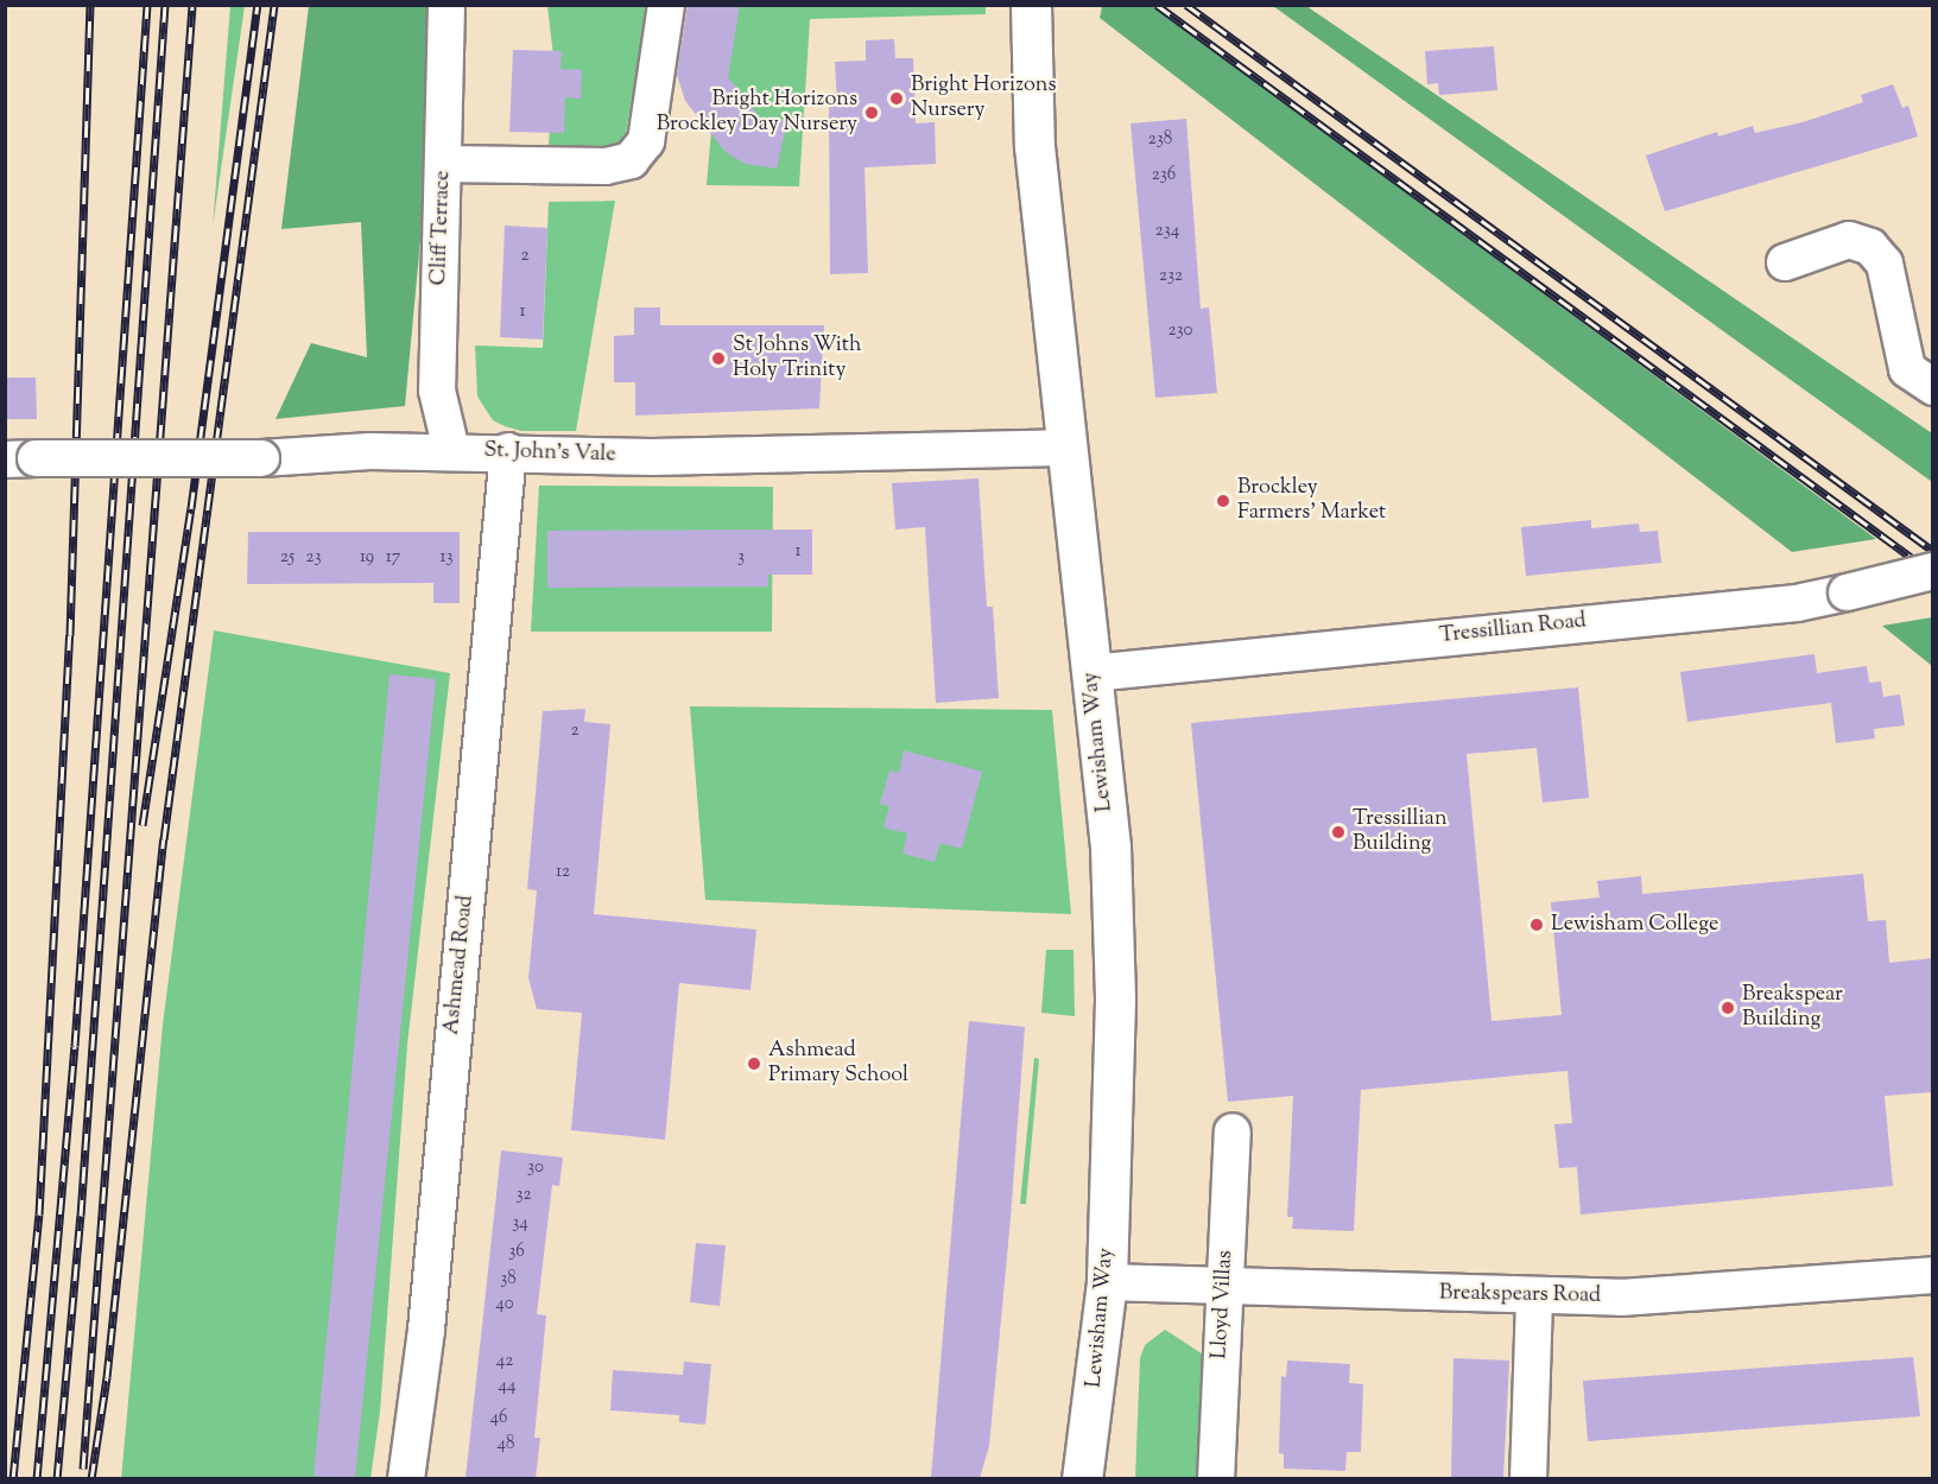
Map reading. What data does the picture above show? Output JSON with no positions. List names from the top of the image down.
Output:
{
  "streets": {
    "highway": ["Lewisham Way"],
    "street": [
      "Cliff Terrace",
      "St. John's Vale",
      "Tressillian Road",
      "Ashmead Road",
      "Breakspears Road",
      "Lloyd Villas"
    ]
  },
  "crossings": [
    ["Cliff Terrace", "St. John's Vale"],
    ["St. John's Vale", "Lewisham Way"],
    ["St. John's Vale", "Ashmead Road"],
    ["Tressillian Road", "Lewisham Way"],
    ["Lewisham Way", "Breakspears Road"],
    ["Breakspears Road", "Lloyd Villas"]
  ],
  "places": [
    "Bright Horizons Nursery",
    "Bright Horizons Brockley Day Nursery",
    "St Johns With Holy Trinity",
    "Brockley Farmers' Market",
    "Tressillian Building",
    "Lewisham College",
    "Breakspear Building",
    "Ashmead Primary School"
  ],
  "house_numbers": [
    "238",
    "236",
    "234",
    "2",
    "232",
    "1",
    "230",
    "1",
    "25",
    "23",
    "19",
    "17",
    "13",
    "3",
    "2",
    "12",
    "30",
    "32",
    "34",
    "36",
    "38",
    "40",
    "42",
    "44",
    "46",
    "48"
  ]
}
